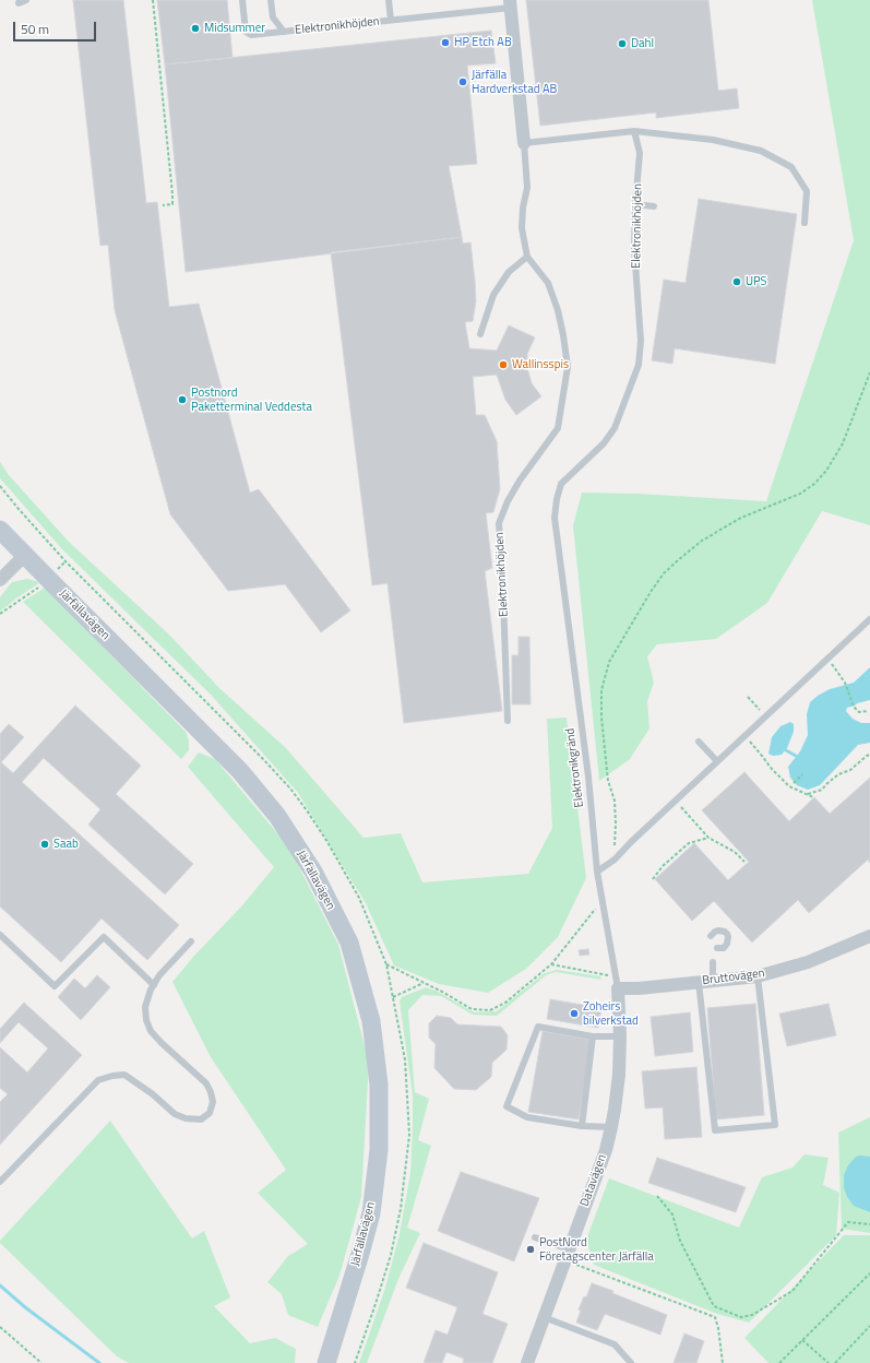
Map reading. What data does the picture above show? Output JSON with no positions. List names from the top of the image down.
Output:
{
  "streets": {
    "street": [
      "Elektronikhöjden",
      "Järfällavägen",
      "Bruttovägen",
      "Datavägen"
    ],
    "lane": ["Elektronikgränd"]
  },
  "crossings": [
    ["Elektronikhöjden", "Elektronikgränd"],
    ["Elektronikgränd", "Bruttovägen"],
    ["Elektronikgränd", "Datavägen"],
    ["Bruttovägen", "Datavägen"]
  ],
  "places": [
    "Midsummer",
    "HP Etch AB",
    "Dahl",
    "Järfälla Hardverkstad AB",
    "UPS",
    "Wallinsspis",
    "Postnord Paketterminal Veddesta",
    "Saab",
    "Zoheirs bilverkstad",
    "PostNord Företagscenter Järfälla"
  ],
  "scale_bar": "50 m"
}
